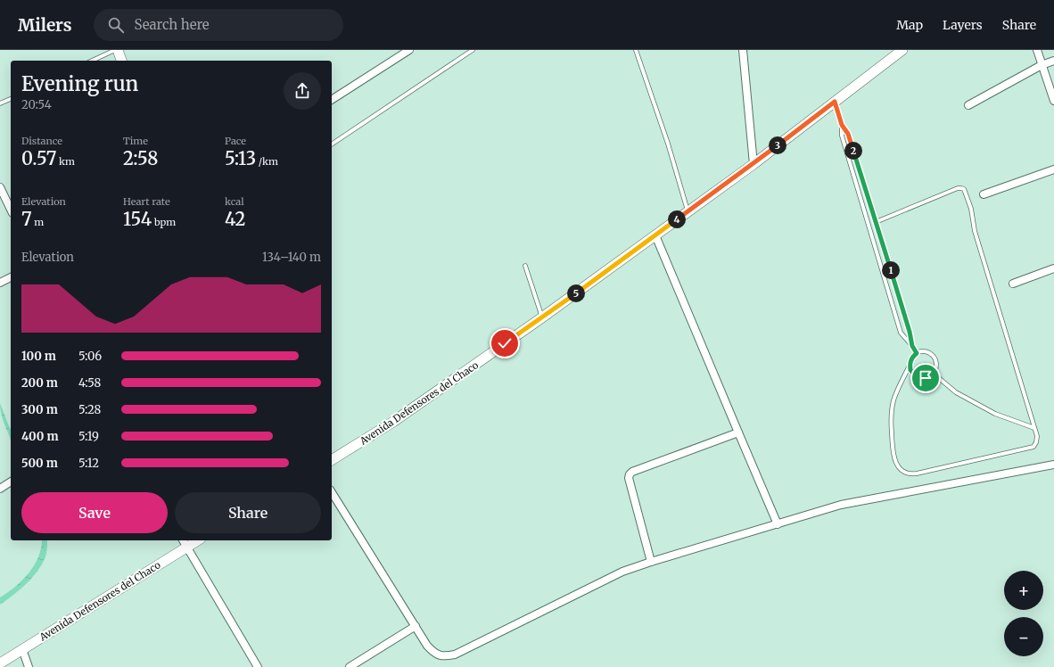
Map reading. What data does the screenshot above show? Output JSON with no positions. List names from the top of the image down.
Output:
{
  "streets": {
    "main road": ["Avenida Defensores del Chaco"]
  },
  "page": {
    "header": "Milers",
    "search": "Search here",
    "nav": ["Map", "Layers", "Share"],
    "heading": ["Evening run", "20:54"],
    "stats": [
      ["Distance", "0.57 km"],
      ["Time", "2:58"],
      ["Pace", "5:13 /km"],
      ["Elevation", "7 m"],
      ["Heart rate", "154 bpm"],
      ["kcal", "42"]
    ],
    "pins": [
      "3",
      "2",
      "4",
      "1",
      "5"
    ],
    "chart": ["Elevation", "134–140 m"],
    "list": [
      {
        "name": "100 m",
        "note": "5:06"
      },
      {
        "name": "200 m",
        "note": "4:58"
      },
      {
        "name": "300 m",
        "note": "5:28"
      },
      {
        "name": "400 m",
        "note": "5:19"
      },
      {
        "name": "500 m",
        "note": "5:12"
      }
    ],
    "buttons": ["Save", "Share"],
    "map_buttons": ["+", "−"]
  }
}
